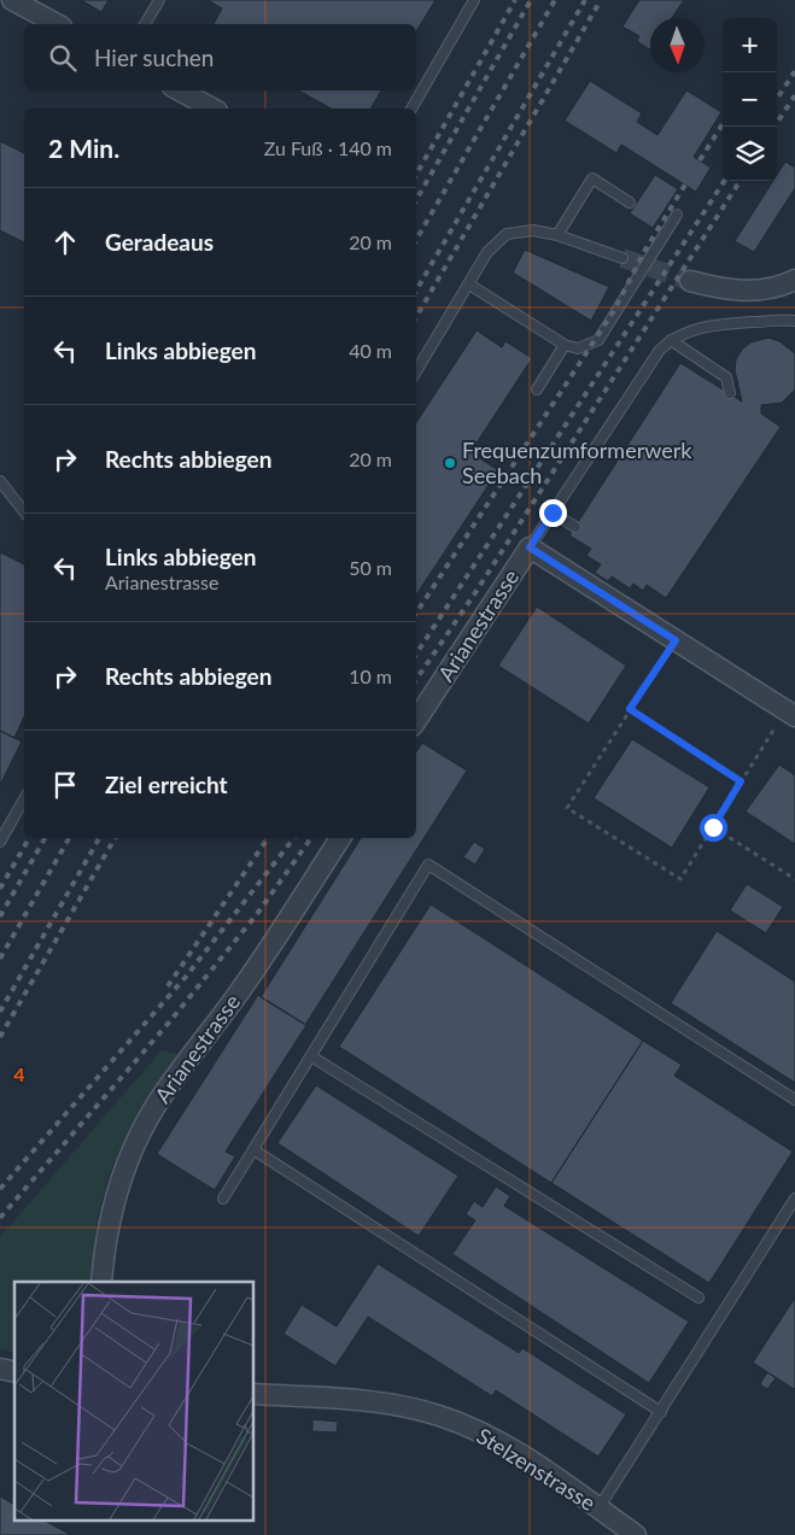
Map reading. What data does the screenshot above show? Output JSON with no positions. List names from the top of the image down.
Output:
{
  "streets": {
    "street": ["Arianestrasse", "Stelzenstrasse"]
  },
  "places": ["Frequenzumformerwerk Seebach"],
  "north": "bottom",
  "page": {
    "map_buttons": ["+", "−"],
    "search": "Hier suchen",
    "heading": ["2 Min.", "Zu Fuß · 140 m"],
    "list": [
      ["Geradeaus", "20 m"],
      ["Links abbiegen", "40 m"],
      ["Rechts abbiegen", "20 m"],
      ["Links abbiegen", "Arianestrasse", "50 m"],
      ["Rechts abbiegen", "10 m"],
      "Ziel erreicht"
    ]
  },
  "grid": {
    "rows": ["4"]
  }
}
